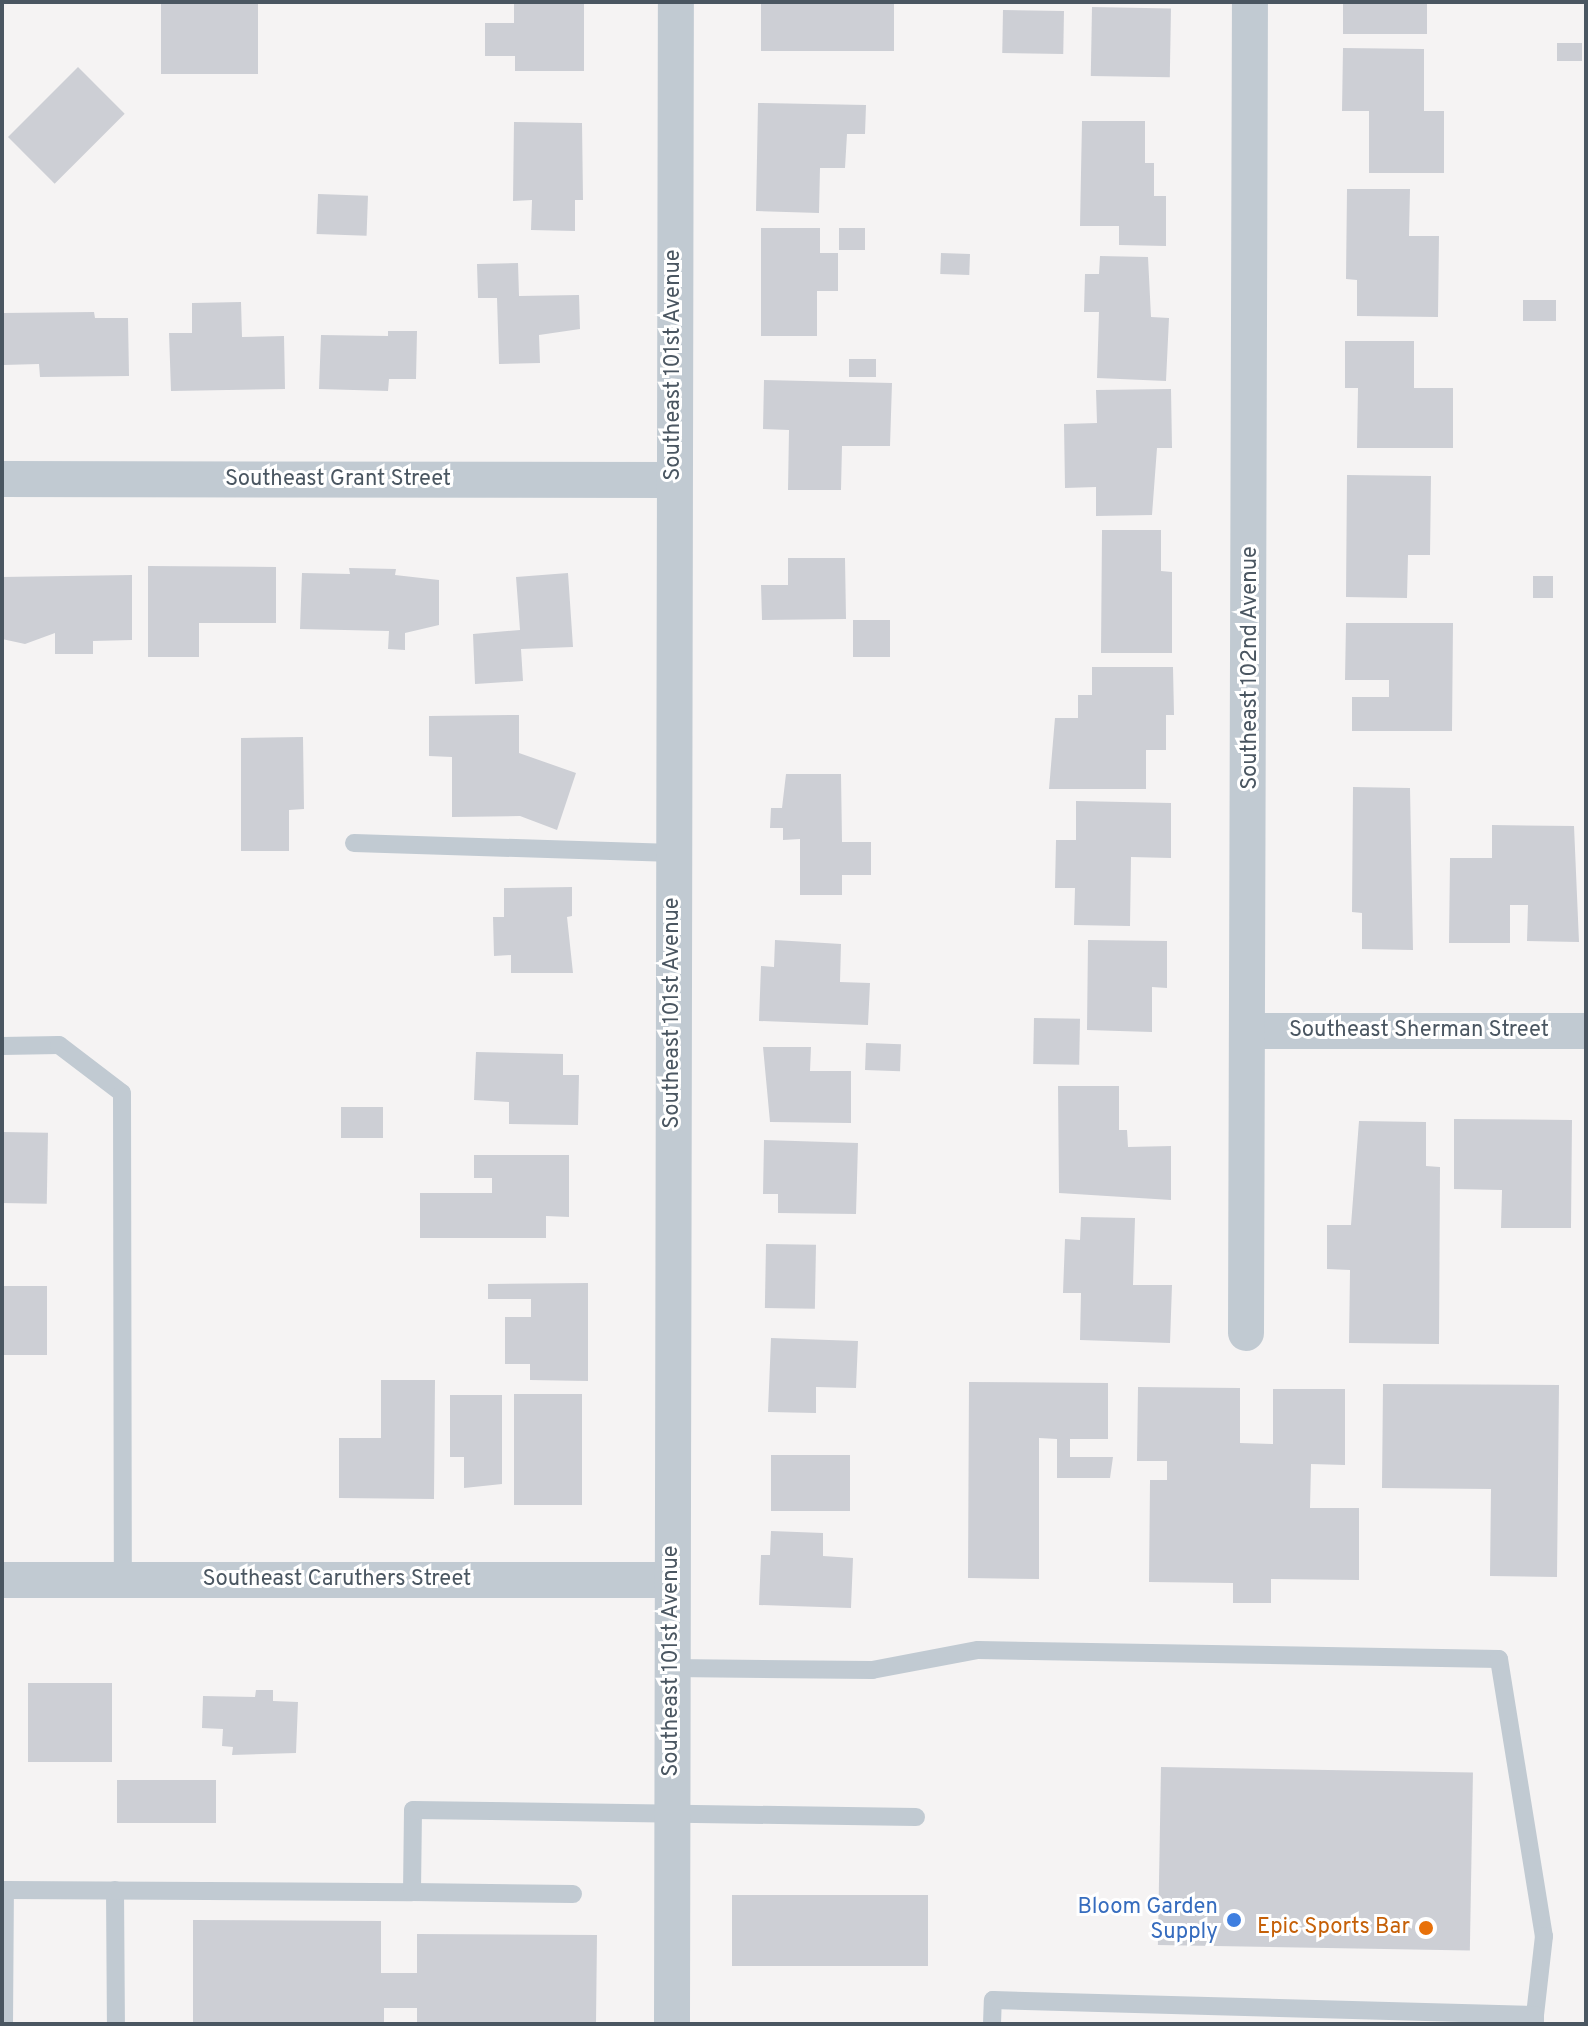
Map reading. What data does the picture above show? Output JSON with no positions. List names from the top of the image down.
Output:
{
  "streets": {
    "street": [
      "Southeast 101st Avenue",
      "Southeast Grant Street",
      "Southeast 102nd Avenue",
      "Southeast Sherman Street",
      "Southeast Caruthers Street"
    ]
  },
  "crossings": [
    ["Southeast 101st Avenue", "Southeast Grant Street"],
    ["Southeast 101st Avenue", "Southeast Caruthers Street"],
    ["Southeast 102nd Avenue", "Southeast Sherman Street"]
  ],
  "places": ["Bloom Garden Supply", "Epic Sports Bar"]
}
